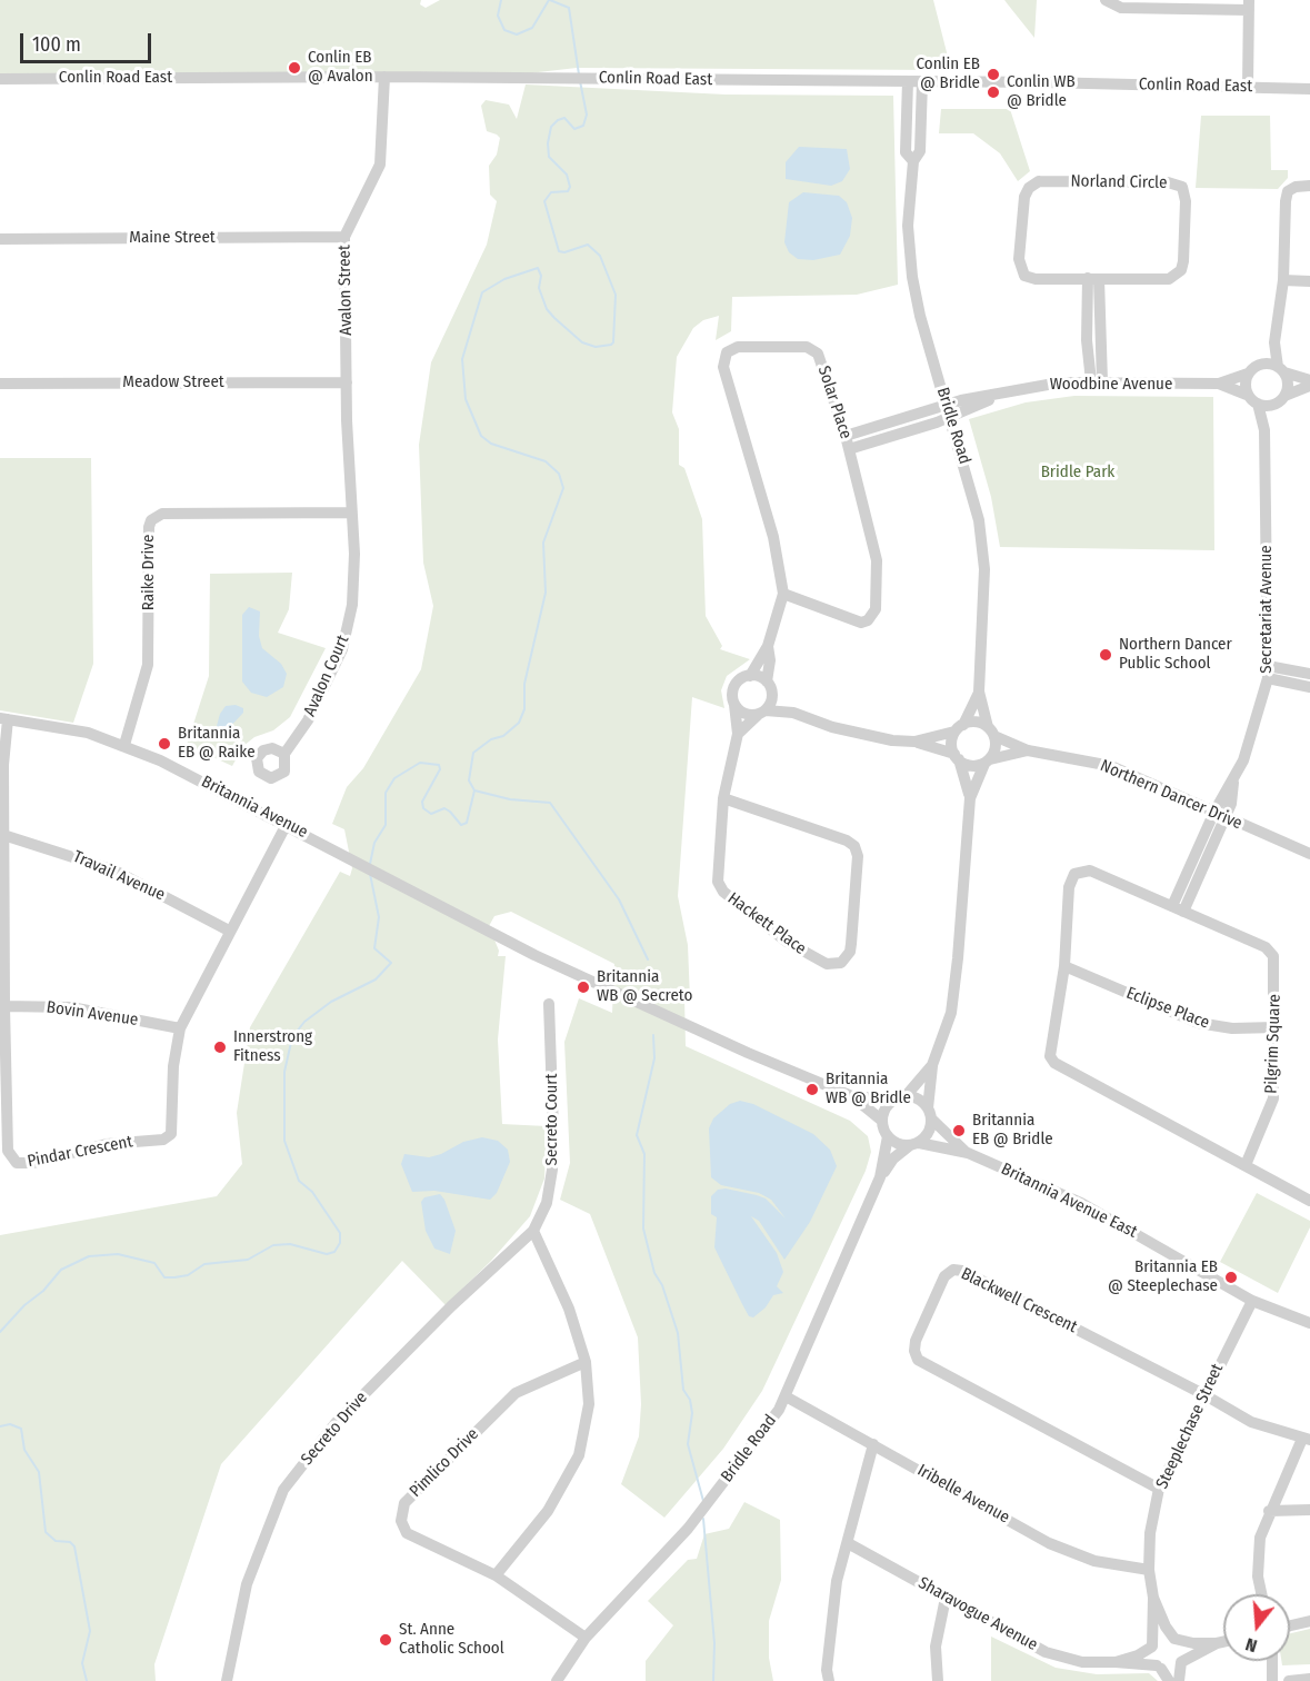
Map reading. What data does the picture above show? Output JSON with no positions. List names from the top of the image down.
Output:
{
  "streets": {
    "street": [
      "Conlin Road East",
      "Norland Circle",
      "Maine Street",
      "Avalon Street",
      "Meadow Street",
      "Woodbine Avenue",
      "Solar Place",
      "Bridle Road",
      "Raike Drive",
      "Secretariat Avenue",
      "Avalon Court",
      "Northern Dancer Drive",
      "Britannia Avenue",
      "Travail Avenue",
      "Hackett Place",
      "Eclipse Place",
      "Bovin Avenue",
      "Pilgrim Square",
      "Secreto Court",
      "Pindar Crescent",
      "Britannia Avenue East",
      "Blackwell Crescent",
      "Steeplechase Street",
      "Secreto Drive",
      "Pimlico Drive",
      "Iribelle Avenue",
      "Sharavogue Avenue"
    ]
  },
  "crossings": [
    ["Conlin Road East", "Avalon Street"],
    ["Conlin Road East", "Bridle Road"],
    ["Maine Street", "Avalon Street"],
    ["Avalon Street", "Meadow Street"],
    ["Avalon Street", "Raike Drive"],
    ["Avalon Street", "Avalon Court"],
    ["Woodbine Avenue", "Bridle Road"],
    ["Woodbine Avenue", "Secretariat Avenue"],
    ["Solar Place", "Hackett Place"],
    ["Bridle Road", "Northern Dancer Drive"],
    ["Bridle Road", "Britannia Avenue East"],
    ["Bridle Road", "Pimlico Drive"],
    ["Bridle Road", "Iribelle Avenue"],
    ["Raike Drive", "Avalon Court"],
    ["Raike Drive", "Britannia Avenue"],
    ["Secretariat Avenue", "Northern Dancer Drive"],
    ["Secretariat Avenue", "Pilgrim Square"],
    ["Britannia Avenue", "Pindar Crescent"],
    ["Travail Avenue", "Pindar Crescent"],
    ["Eclipse Place", "Pilgrim Square"],
    ["Bovin Avenue", "Pindar Crescent"],
    ["Secreto Court", "Secreto Drive"],
    ["Britannia Avenue East", "Steeplechase Street"],
    ["Blackwell Crescent", "Steeplechase Street"],
    ["Steeplechase Street", "Iribelle Avenue"],
    ["Steeplechase Street", "Sharavogue Avenue"]
  ],
  "parks": ["Bridle Park"],
  "places": [
    "Conlin EB @ Avalon",
    "Conlin EB @ Bridle",
    "Conlin WB @ Bridle",
    "Northern Dancer Public School",
    "Britannia EB @ Raike",
    "Britannia WB @ Secreto",
    "Innerstrong Fitness",
    "Britannia WB @ Bridle",
    "Britannia EB @ Bridle",
    "Britannia EB @ Steeplechase",
    "St. Anne Catholic School"
  ],
  "scale_bar": "100 m",
  "north": "bottom"
}
